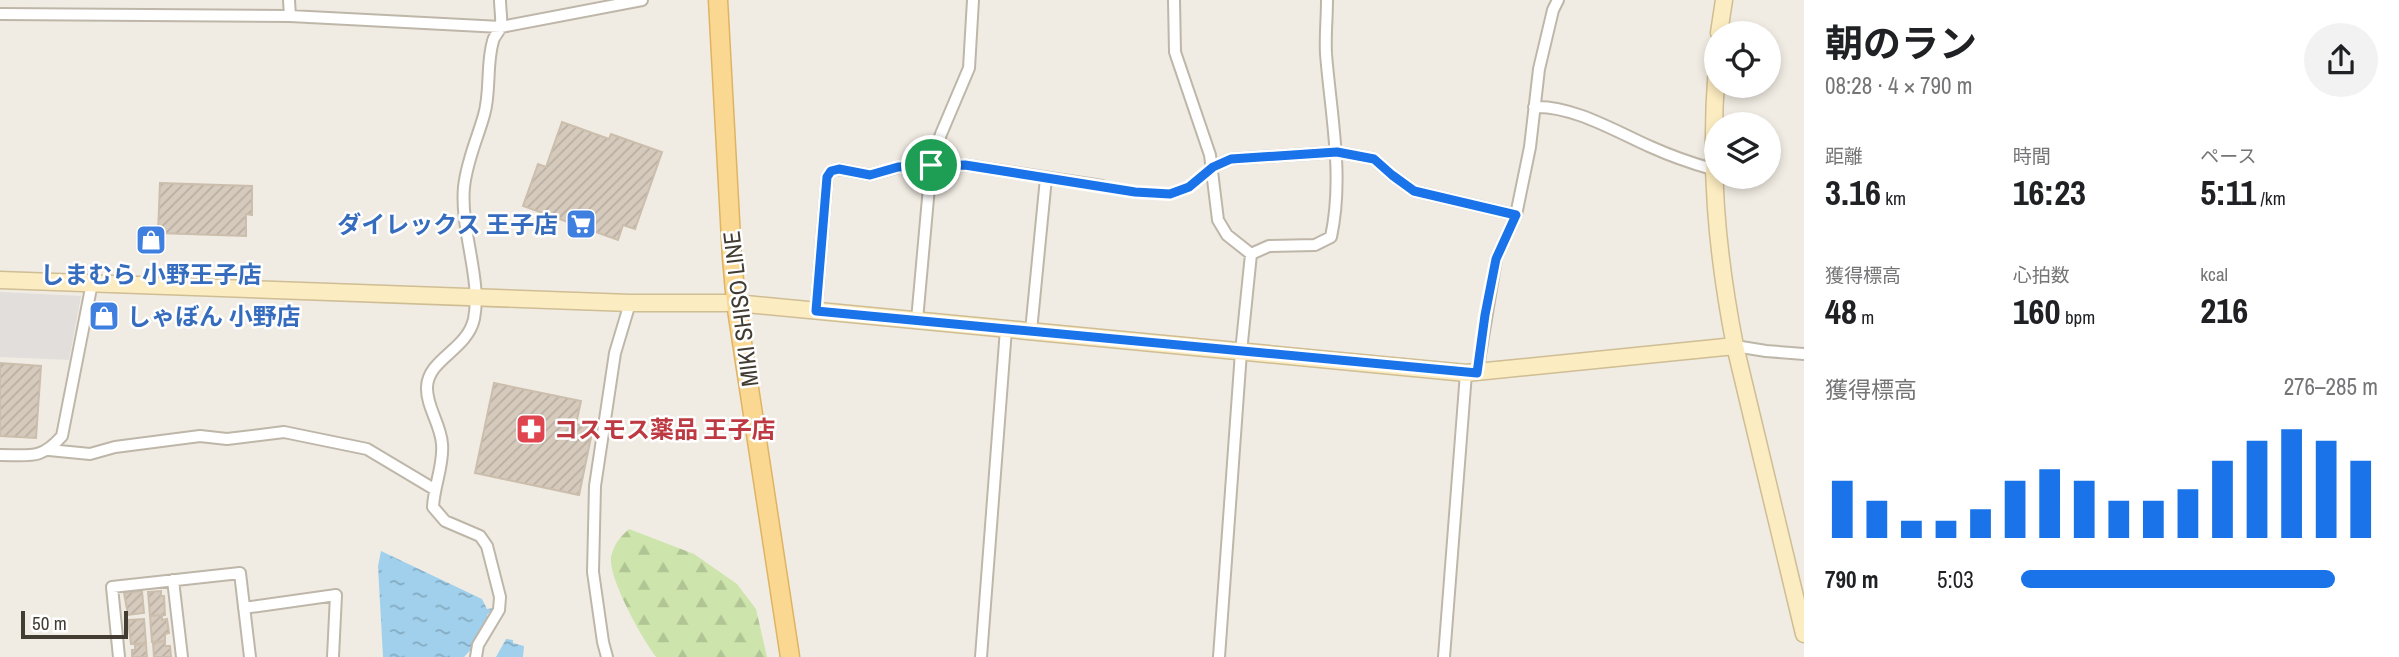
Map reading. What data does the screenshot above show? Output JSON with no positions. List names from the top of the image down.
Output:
{
  "streets": {
    "main road": ["MIKI SHISO LINE"]
  },
  "places": {
    "supermarket": ["ダイレックス 王子店"],
    "shop": ["しまむら 小野王子店", "しゃぼん 小野店"],
    "pharmacy": ["コスモス薬品 王子店"]
  },
  "scale_bar": "50 m",
  "page": {
    "heading": ["朝のラン", "08:28 · 4 × 790 m"],
    "stats": [
      ["距離", "3.16 km"],
      ["時間", "16:23"],
      ["ペース", "5:11 /km"],
      ["獲得標高", "48 m"],
      ["心拍数", "160 bpm"],
      ["kcal", "216"]
    ],
    "chart": ["獲得標高", "276–285 m"],
    "list": [
      {
        "name": "790 m",
        "note": "5:03"
      }
    ],
    "scale": "50 m"
  }
}
